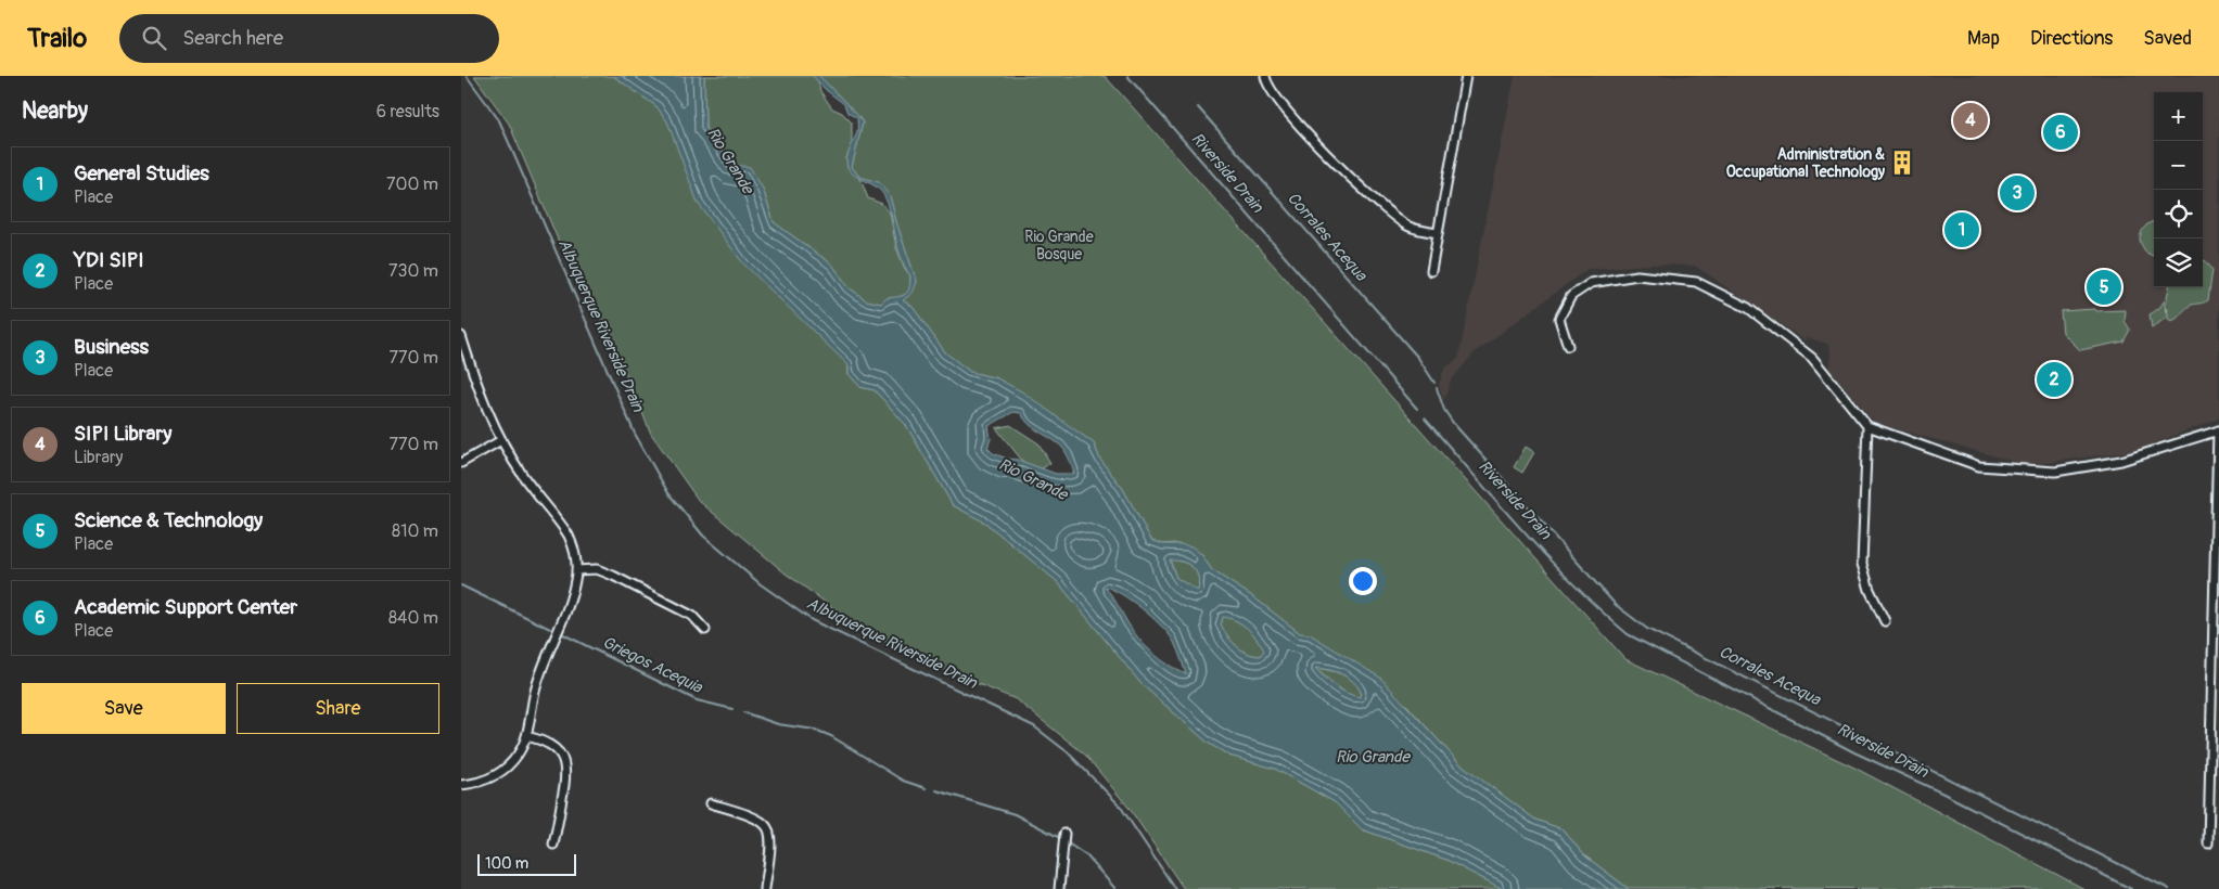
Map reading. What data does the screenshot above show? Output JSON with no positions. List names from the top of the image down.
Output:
{
  "water": [
    "Rio Grande",
    "Riverside Drain",
    "Corrales Acequa",
    "Albuquerque Riverside Drain",
    "Griegos Acequia"
  ],
  "parks": ["Rio Grande Bosque"],
  "places": {
    "building": ["Administration & Occupational Technology"]
  },
  "scale_bar": "100 m",
  "page": {
    "header": "Trailo",
    "search": "Search here",
    "nav": ["Map", "Directions", "Saved"],
    "heading": ["Nearby", "6 results"],
    "map_buttons": ["+", "−"],
    "pins": [
      "4",
      "6",
      "3",
      "1",
      "5",
      "2"
    ],
    "list": [
      {
        "mark": "1",
        "name": "General Studies",
        "note": "Place",
        "value": "700 m"
      },
      {
        "mark": "2",
        "name": "YDI SIPI",
        "note": "Place",
        "value": "730 m"
      },
      {
        "mark": "3",
        "name": "Business",
        "note": "Place",
        "value": "770 m"
      },
      {
        "mark": "4",
        "name": "SIPI Library",
        "note": "Library",
        "value": "770 m"
      },
      {
        "mark": "5",
        "name": "Science & Technology",
        "note": "Place",
        "value": "810 m"
      },
      {
        "mark": "6",
        "name": "Academic Support Center",
        "note": "Place",
        "value": "840 m"
      }
    ],
    "buttons": ["Save", "Share"],
    "scale": "100 m"
  }
}
